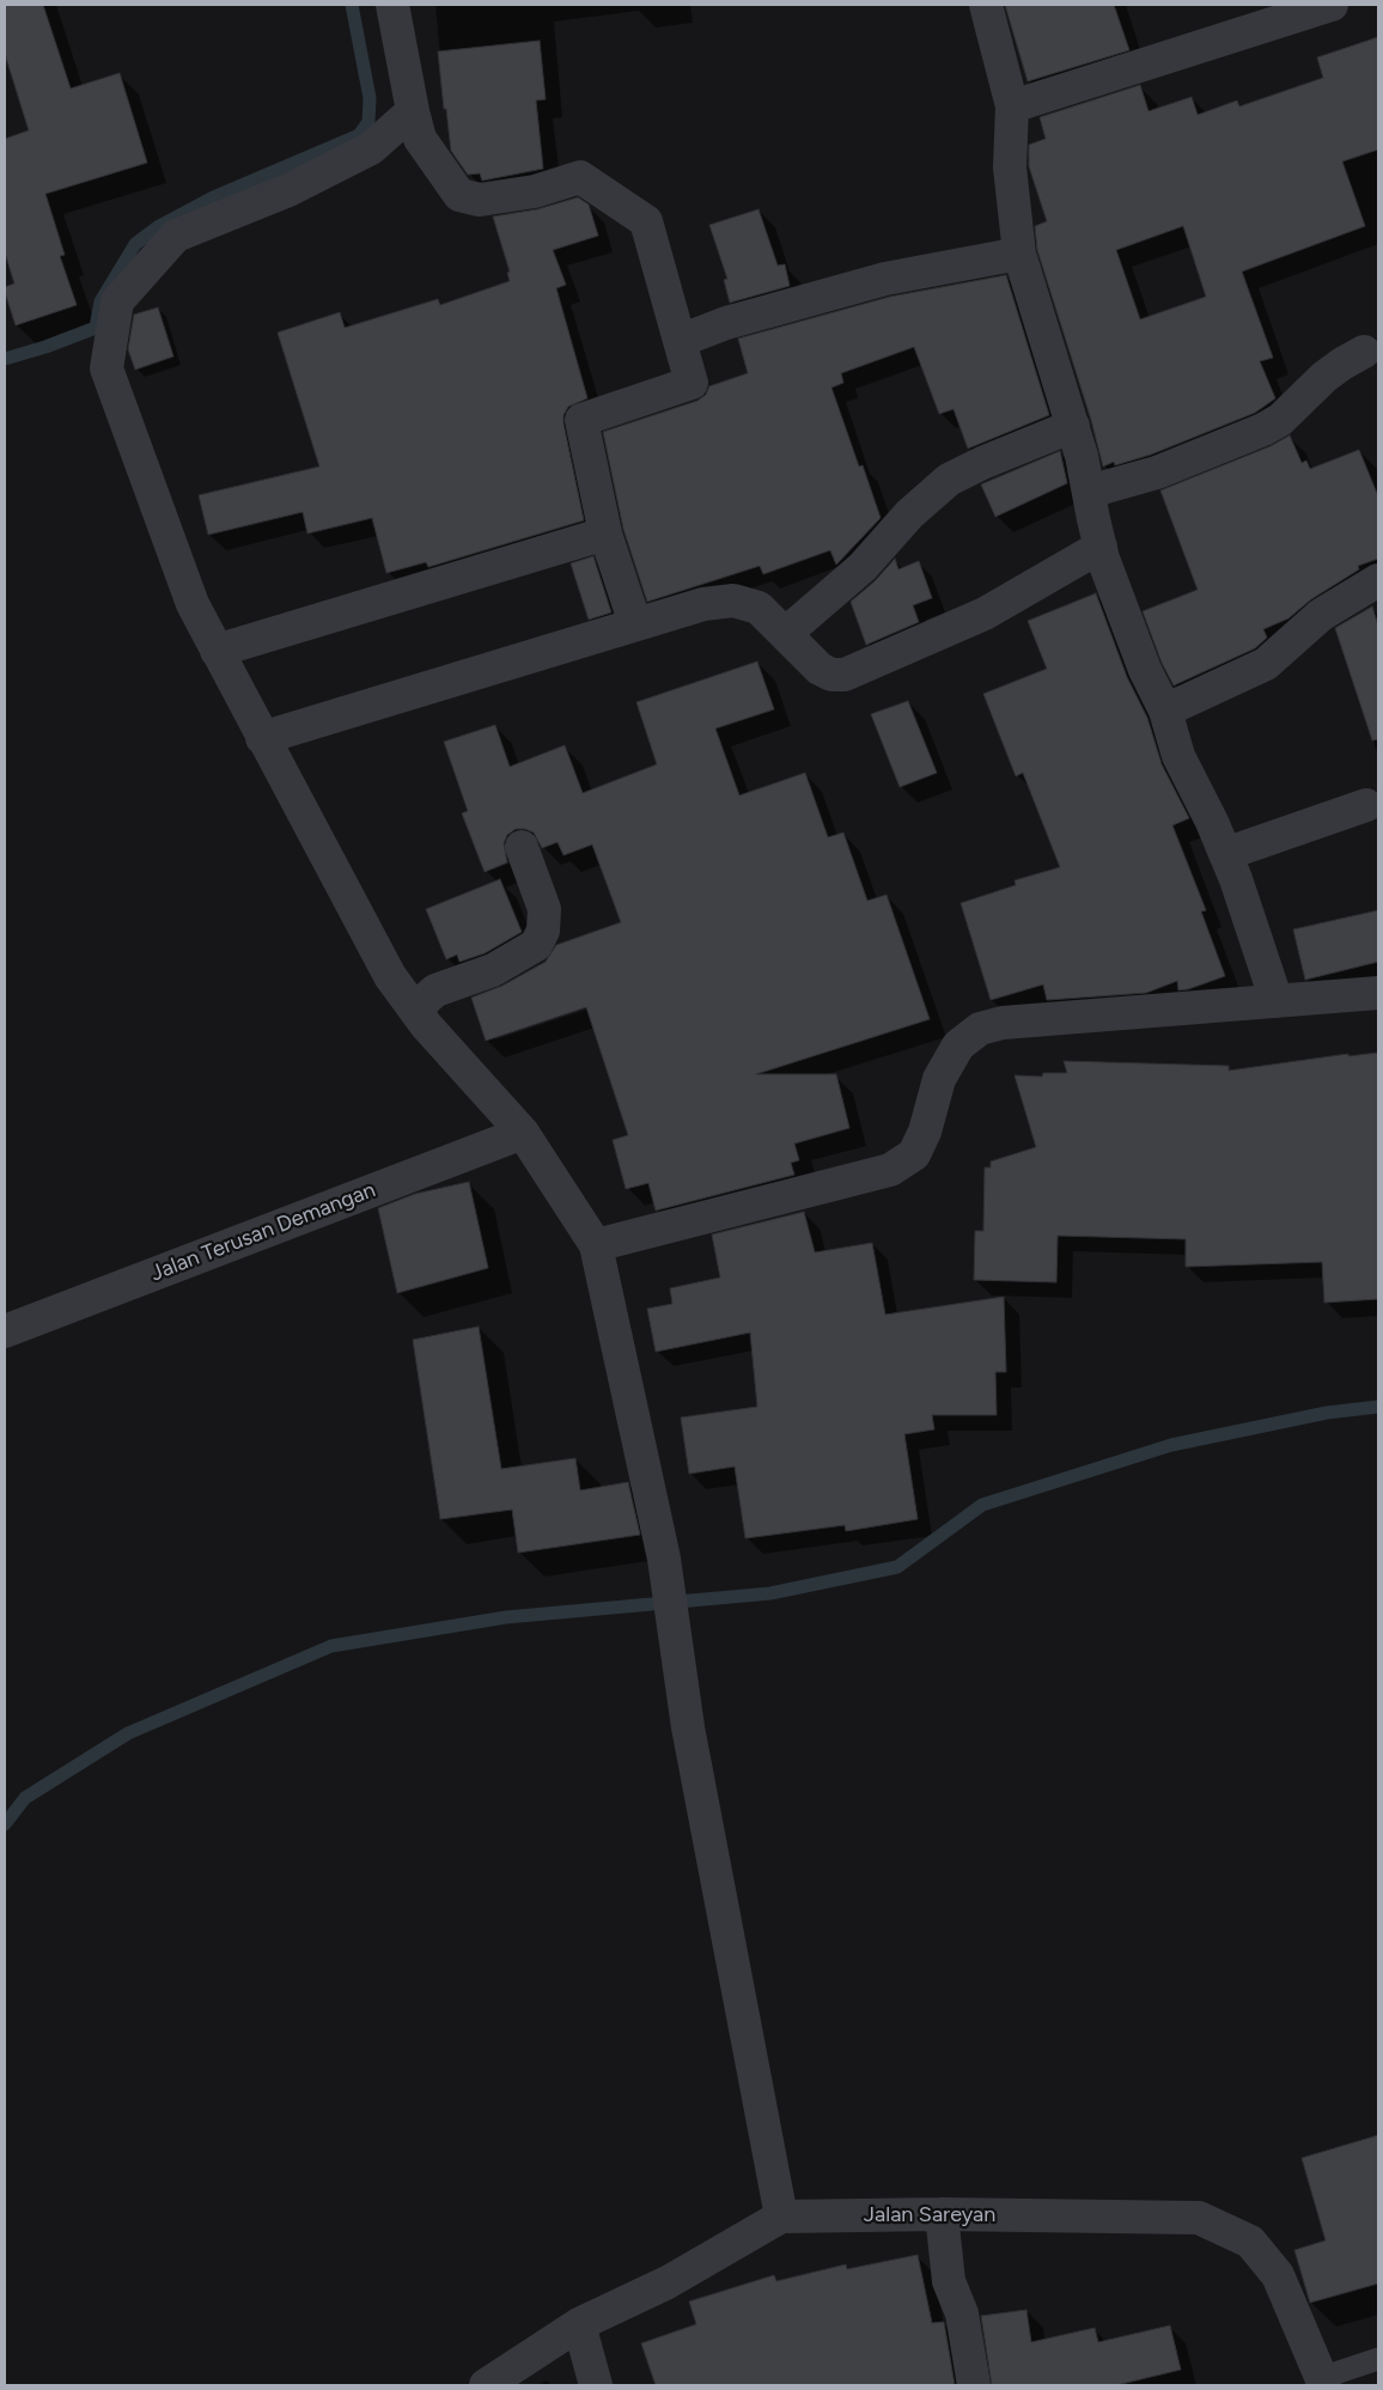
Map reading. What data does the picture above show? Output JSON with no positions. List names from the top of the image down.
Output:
{
  "streets": {
    "street": ["Jalan Terusan Demangan", "Jalan Sareyan"]
  }
}
